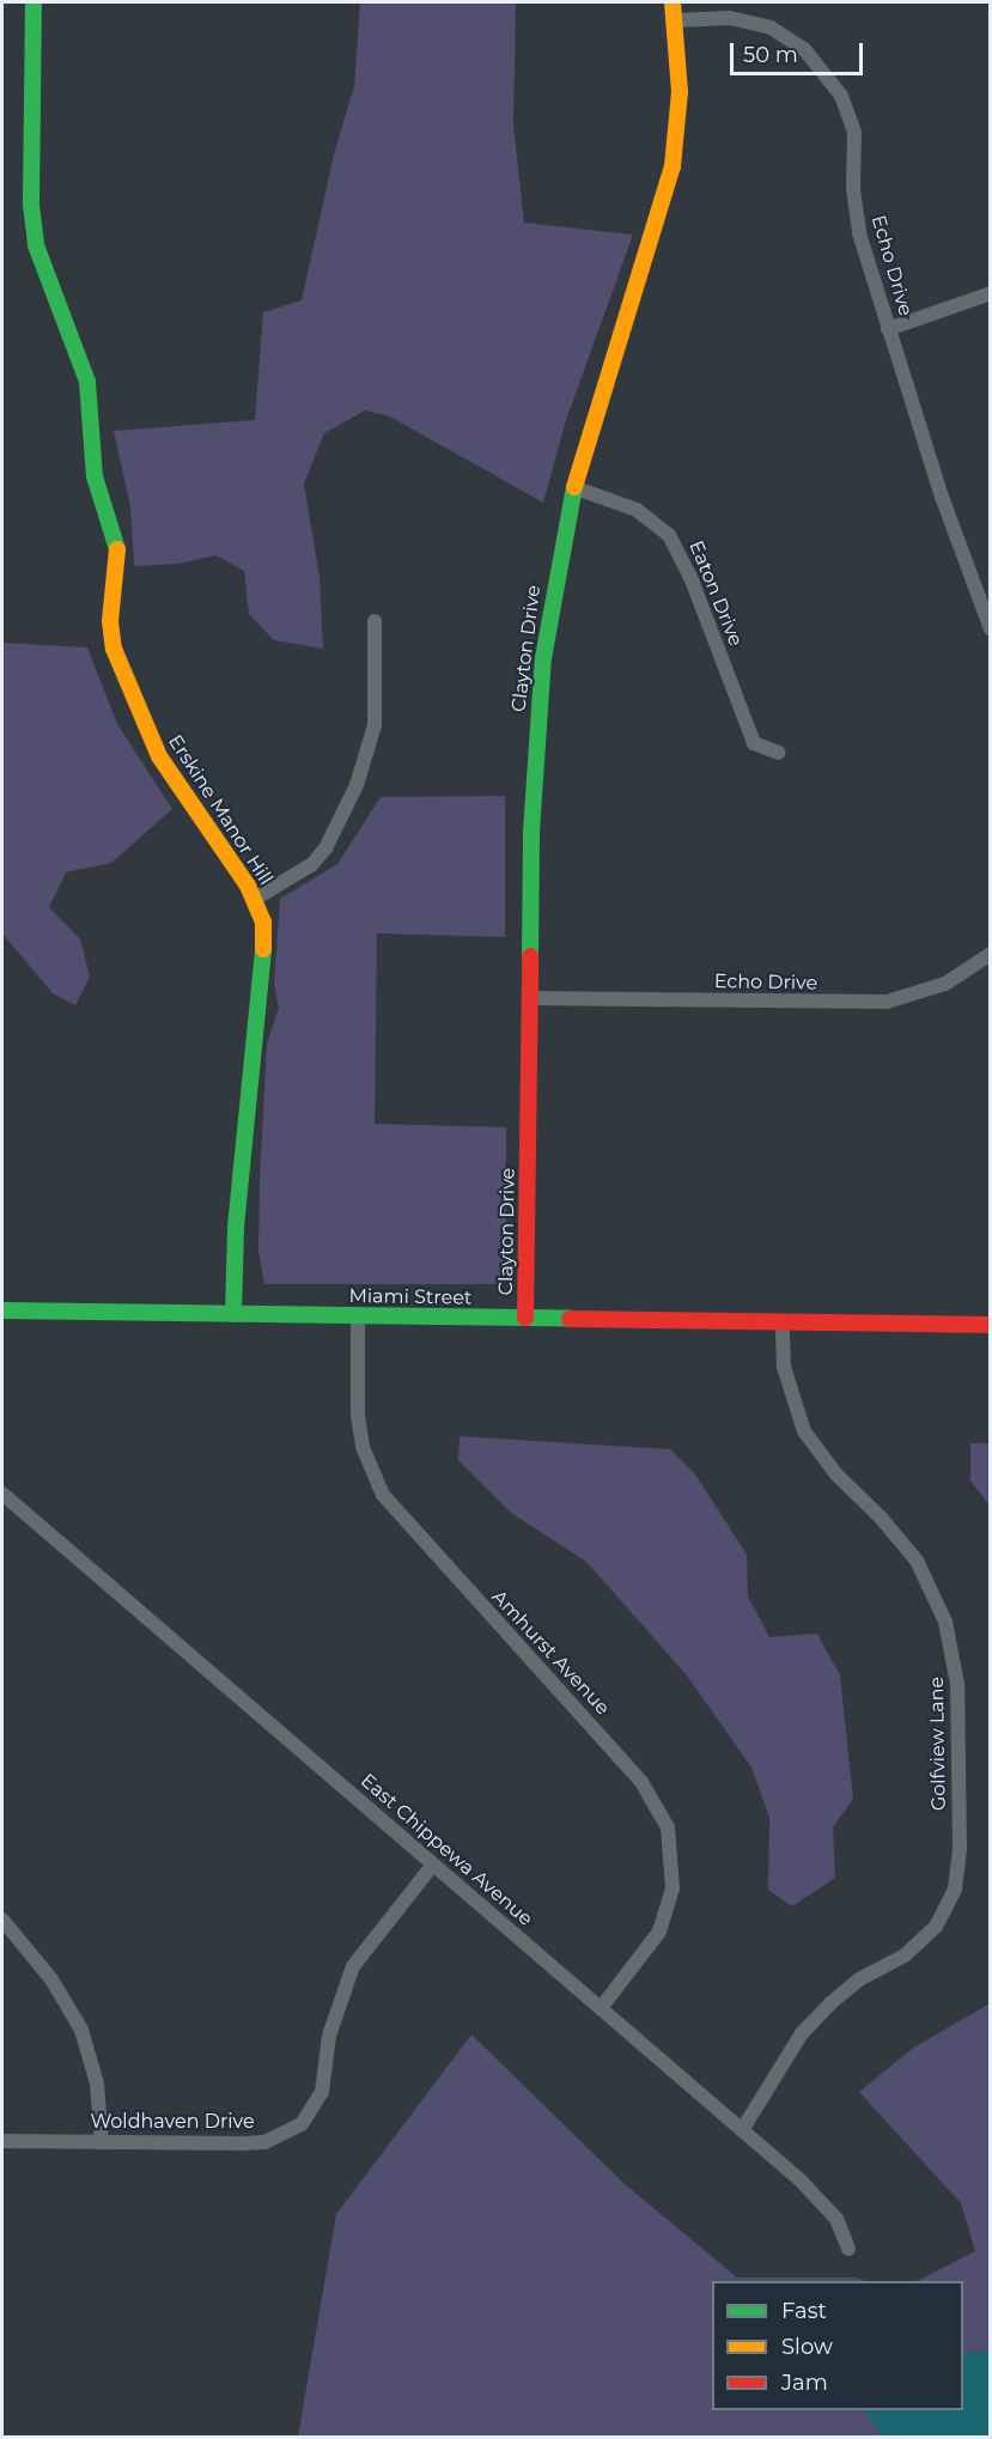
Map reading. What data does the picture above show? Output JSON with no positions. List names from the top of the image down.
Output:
{
  "streets": {
    "street": [
      "Echo Drive",
      "Eaton Drive",
      "Clayton Drive",
      "Erskine Manor Hill",
      "Miami Street",
      "Amhurst Avenue",
      "Golfview Lane",
      "East Chippewa Avenue",
      "Woldhaven Drive"
    ]
  },
  "crossings": [
    ["Echo Drive", "Clayton Drive"],
    ["Eaton Drive", "Clayton Drive"],
    ["Clayton Drive", "Miami Street"],
    ["Erskine Manor Hill", "Miami Street"],
    ["Miami Street", "Amhurst Avenue"],
    ["Miami Street", "Golfview Lane"],
    ["Amhurst Avenue", "East Chippewa Avenue"],
    ["Golfview Lane", "East Chippewa Avenue"],
    ["East Chippewa Avenue", "Woldhaven Drive"]
  ],
  "legend": ["Fast", "Slow", "Jam"],
  "scale_bar": "50 m"
}
